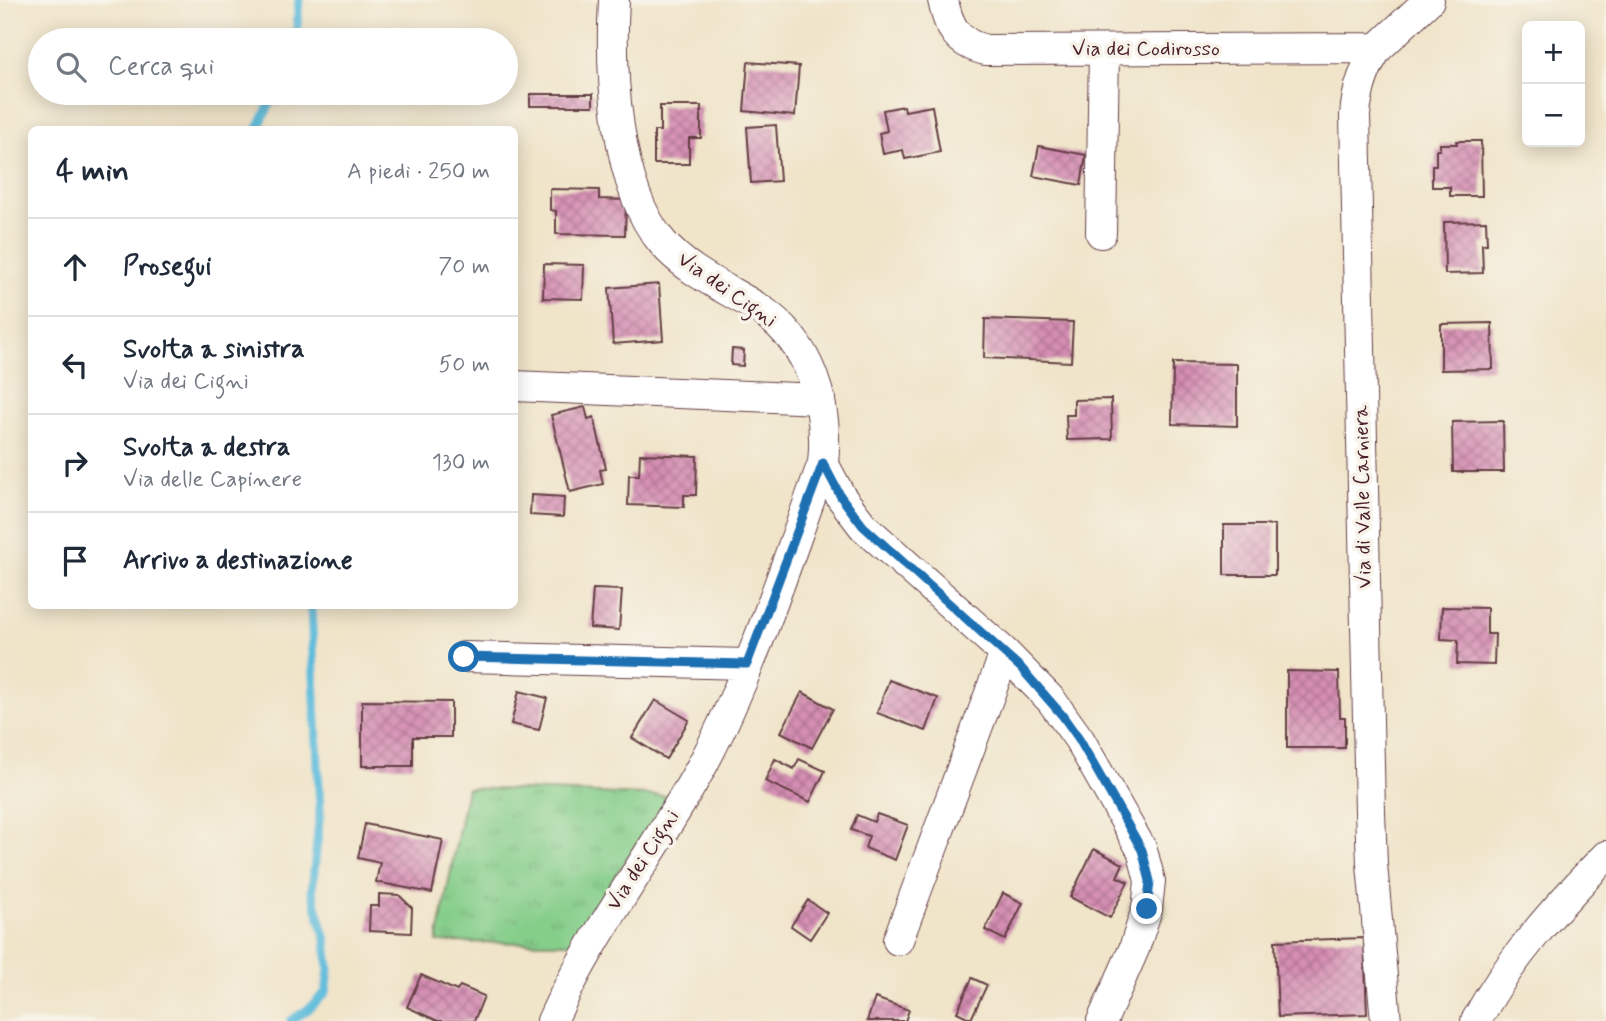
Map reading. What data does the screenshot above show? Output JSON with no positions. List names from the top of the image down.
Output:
{
  "streets": {
    "street": ["Via dei Codirosso", "Via dei Cigni", "Via di Valle Carniera"]
  },
  "crossings": [
    ["Via dei Codirosso", "Via di Valle Carniera"]
  ],
  "page": {
    "map_buttons": ["+", "−"],
    "search": "Cerca qui",
    "heading": ["4 min", "A piedi · 250 m"],
    "list": [
      ["Prosegui", "70 m"],
      ["Svolta a sinistra", "Via dei Cigni", "50 m"],
      ["Svolta a destra", "Via delle Capinere", "130 m"],
      "Arrivo a destinazione"
    ]
  }
}
